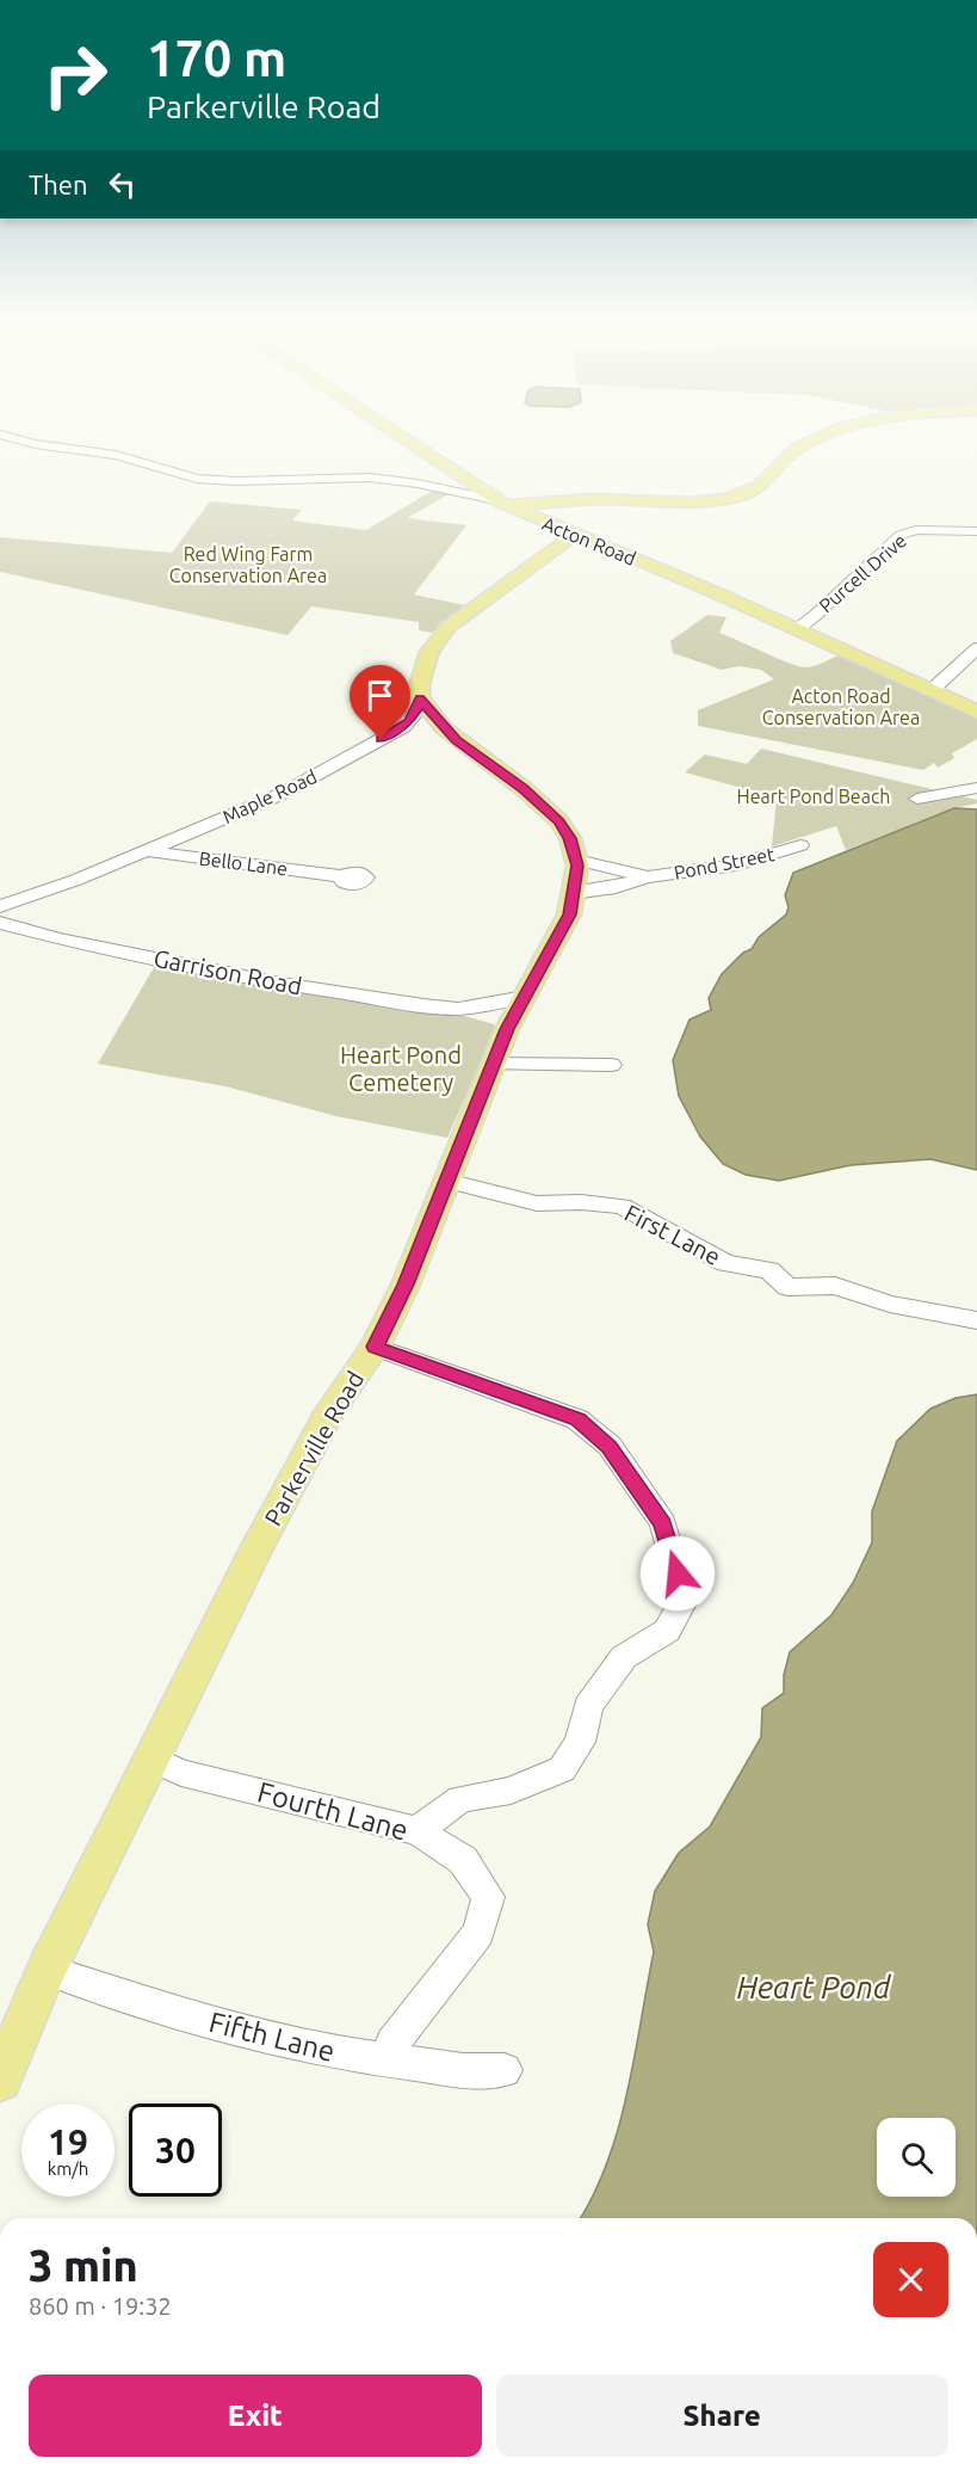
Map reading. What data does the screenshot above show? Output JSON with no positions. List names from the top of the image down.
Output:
{
  "streets": {
    "main road": ["Acton Road", "Maple Road", "Parkerville Road"],
    "street": [
      "Purcell Drive",
      "Bello Lane",
      "Pond Street",
      "Garrison Road",
      "First Lane",
      "Fourth Lane",
      "Fifth Lane"
    ]
  },
  "crossings": [
    ["Acton Road", "Purcell Drive"],
    ["Acton Road", "Maple Road"],
    ["Maple Road", "Bello Lane"],
    ["Maple Road", "Parkerville Road"],
    ["Pond Street", "Parkerville Road"],
    ["Garrison Road", "Parkerville Road"],
    ["First Lane", "Parkerville Road"],
    ["Parkerville Road", "Fourth Lane"],
    ["Parkerville Road", "Fifth Lane"]
  ],
  "water": ["Heart Pond"],
  "parks": [
    "Red Wing Farm Conservation Area",
    "Acton Road Conservation Area",
    "Heart Pond Beach",
    "Heart Pond Cemetery"
  ],
  "page": {
    "turn": ["170 m", "Parkerville Road"],
    "then": "Then",
    "speed": "19 km/h",
    "limit": "30",
    "heading": ["3 min", "860 m · 19:32"],
    "buttons": ["Exit", "Share"]
  }
}
